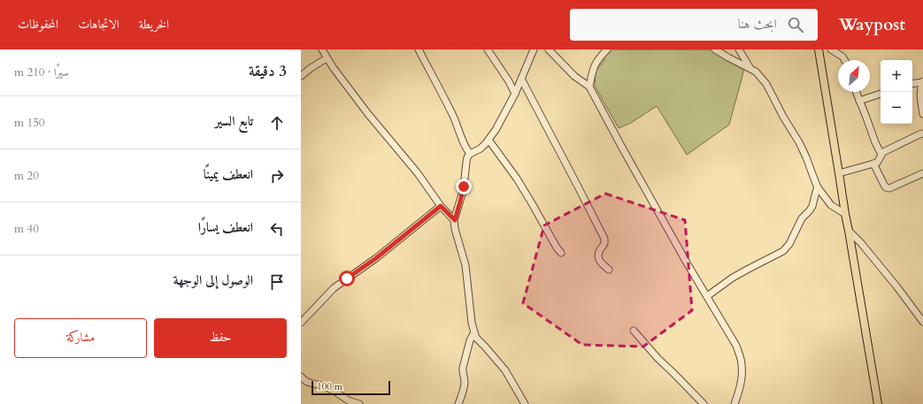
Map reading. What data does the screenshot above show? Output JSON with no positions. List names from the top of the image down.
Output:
{
  "scale_bar": "100 m",
  "north": "top right",
  "page": {
    "header": "Waypost",
    "search": "ابحث هنا",
    "nav": ["الخريطة", "الاتجاهات", "المحفوظات"],
    "heading": ["3 دقيقة", "سيرًا · 210 m"],
    "map_buttons": ["+", "−"],
    "list": [
      ["تابع السير", "150 m"],
      ["انعطف يمينًا", "20 m"],
      ["انعطف يسارًا", "40 m"],
      "الوصول إلى الوجهة"
    ],
    "buttons": ["حفظ", "مشاركة"],
    "scale": "100 m"
  }
}
